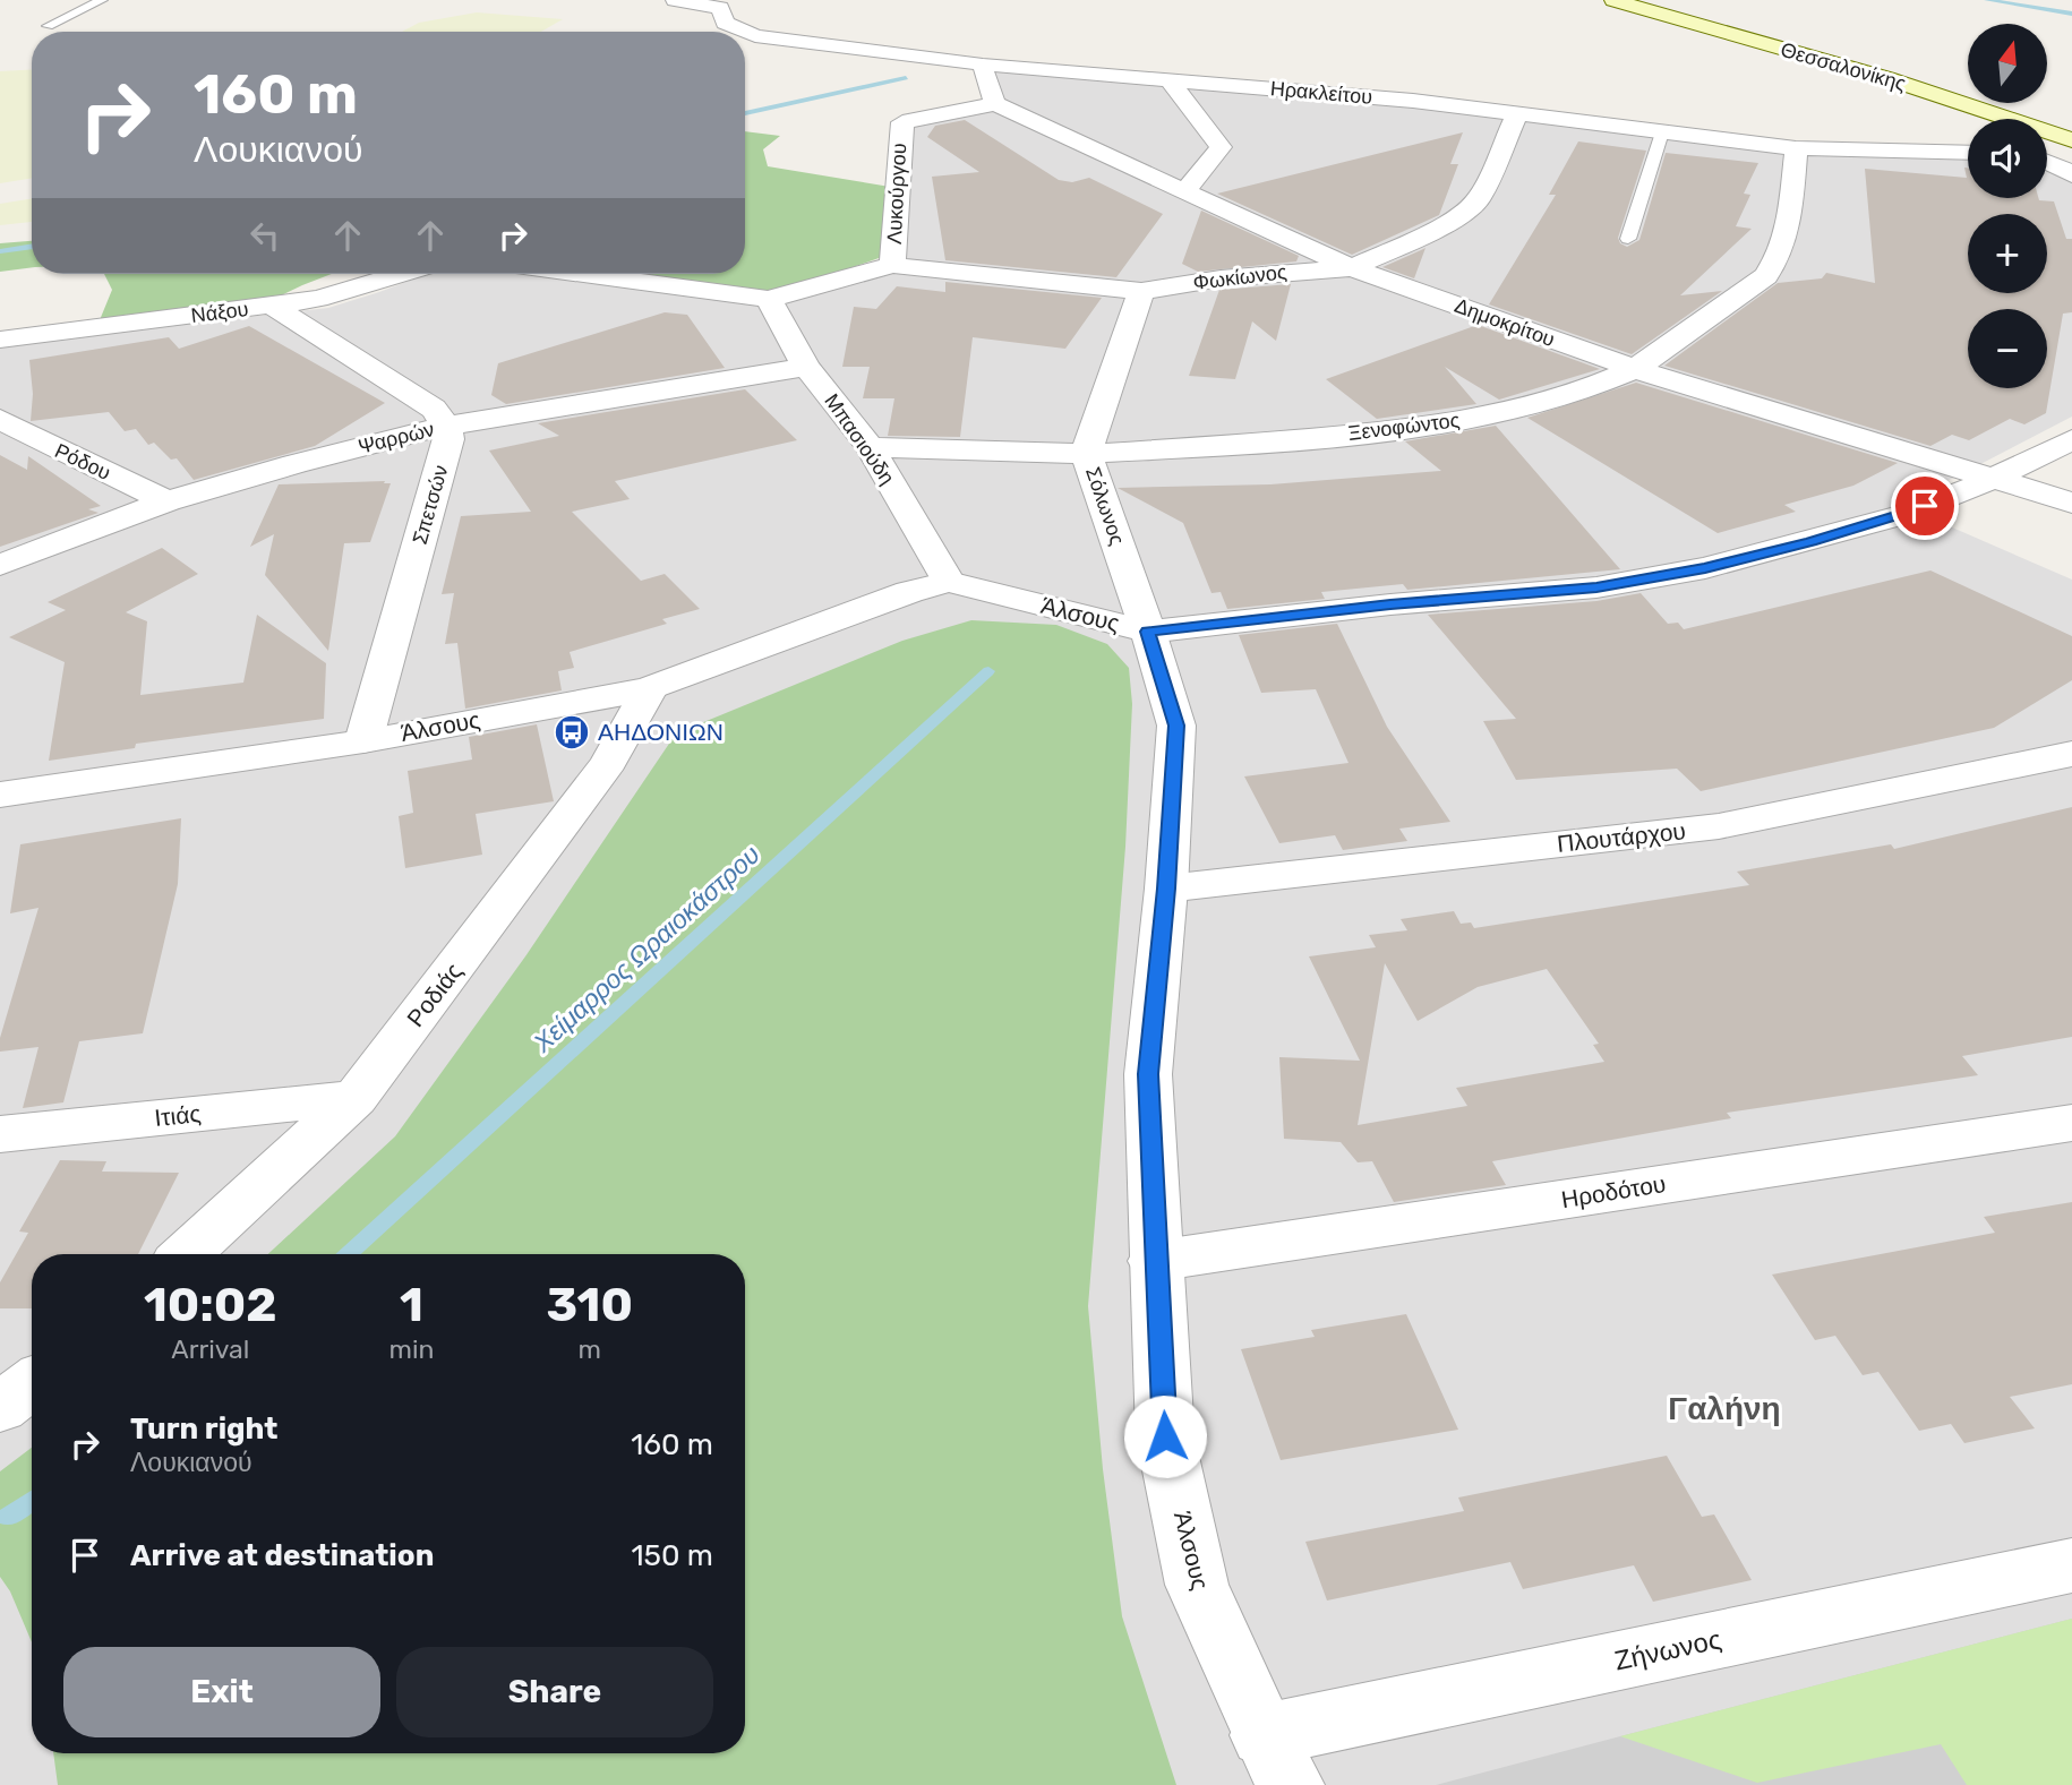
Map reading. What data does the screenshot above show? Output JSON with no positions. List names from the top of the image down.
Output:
{
  "streets": {
    "main road": ["Θεσσαλονίκης"],
    "street": [
      "Ηρακλείτου",
      "Λυκούργου",
      "Φωκίωνος",
      "Νάξου",
      "Δημοκρίτου",
      "Ξενοφώντος",
      "Ψαρρών",
      "Μπασιούδη",
      "Ρόδου",
      "Σπετσών",
      "Σόλωνος",
      "Άλσους",
      "Πλουτάρχου",
      "Ροδιάς",
      "Ιτιάς",
      "Ηροδότου",
      "Ζήνωνος"
    ]
  },
  "crossings": [
    ["Ηρακλείτου", "Φωκίωνος"],
    ["Ηρακλείτου", "Ξενοφώντος"],
    ["Λυκούργου", "Φωκίωνος"],
    ["Λυκούργου", "Δημοκρίτου"],
    ["Φωκίωνος", "Δημοκρίτου"],
    ["Φωκίωνος", "Σόλωνος"],
    ["Δημοκρίτου", "Ξενοφώντος"],
    ["Ξενοφώντος", "Μπασιούδη"],
    ["Ξενοφώντος", "Σόλωνος"],
    ["Ψαρρών", "Μπασιούδη"],
    ["Ψαρρών", "Ρόδου"],
    ["Ψαρρών", "Σπετσών"],
    ["Μπασιούδη", "Άλσους"],
    ["Σπετσών", "Άλσους"],
    ["Σόλωνος", "Άλσους"],
    ["Άλσους", "Πλουτάρχου"],
    ["Άλσους", "Ροδιάς"],
    ["Άλσους", "Ηροδότου"],
    ["Άλσους", "Ζήνωνος"],
    ["Ροδιάς", "Ιτιάς"]
  ],
  "districts": ["Γαλήνη"],
  "water": ["Χείμαρρος Ωραιοκάστρου"],
  "places": {
    "bus stop": ["ΑΗΔΟΝΙΩΝ"]
  },
  "north": "top",
  "page": {
    "map_buttons": ["+", "−"],
    "turn": ["160 m", "Λουκιανού"],
    "eta": [
      "10:02",
      "Arrival",
      "1",
      "min",
      "310",
      "m"
    ],
    "list": [
      {
        "name": "Turn right",
        "note": "Λουκιανού",
        "value": "160 m"
      },
      {
        "name": "Arrive at destination",
        "value": "150 m"
      }
    ],
    "buttons": ["Exit", "Share"]
  }
}
